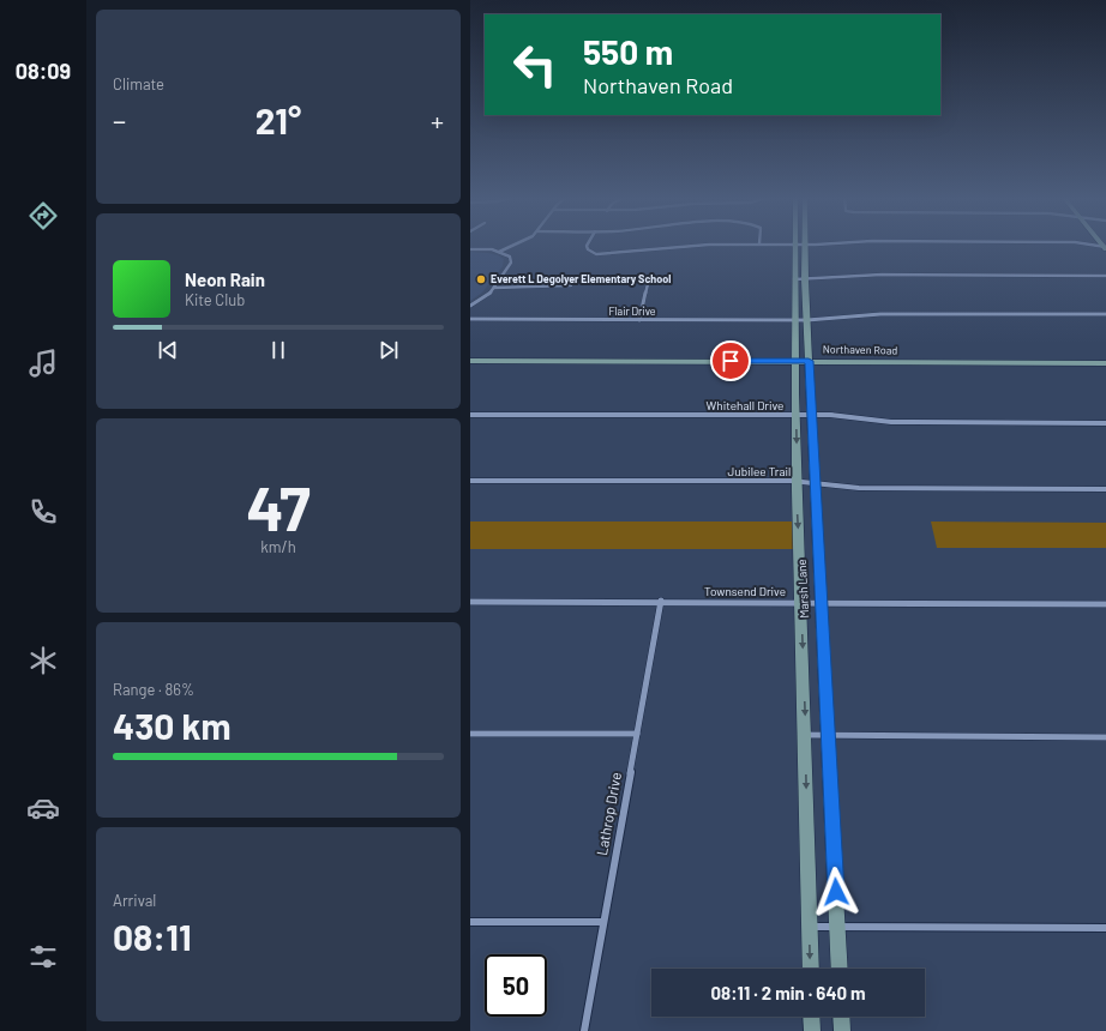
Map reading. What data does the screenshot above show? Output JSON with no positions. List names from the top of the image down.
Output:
{
  "streets": {
    "main road": ["Northaven Road", "Marsh Lane"],
    "street": [
      "Flair Drive",
      "Whitehall Drive",
      "Jubilee Trail",
      "Townsend Drive",
      "Lathrop Drive"
    ]
  },
  "crossings": [
    ["Flair Drive", "Marsh Lane"],
    ["Northaven Road", "Marsh Lane"],
    ["Whitehall Drive", "Marsh Lane"],
    ["Jubilee Trail", "Marsh Lane"],
    ["Marsh Lane", "Townsend Drive"],
    ["Townsend Drive", "Lathrop Drive"]
  ],
  "places": ["Everett L Degolyer Elementary School"],
  "page": {
    "tabs": "08:09",
    "tile": [
      "Climate",
      ["47", "km/h"],
      ["Range · 86%", "430 km"],
      ["Arrival", "08:11"]
    ],
    "turn": ["550 m", "Northaven Road"],
    "heat": ["−", "21°", "+"],
    "song": ["Neon Rain", "Kite Club"],
    "limit": "50",
    "trip": "08:11 · 2 min · 640 m"
  }
}
